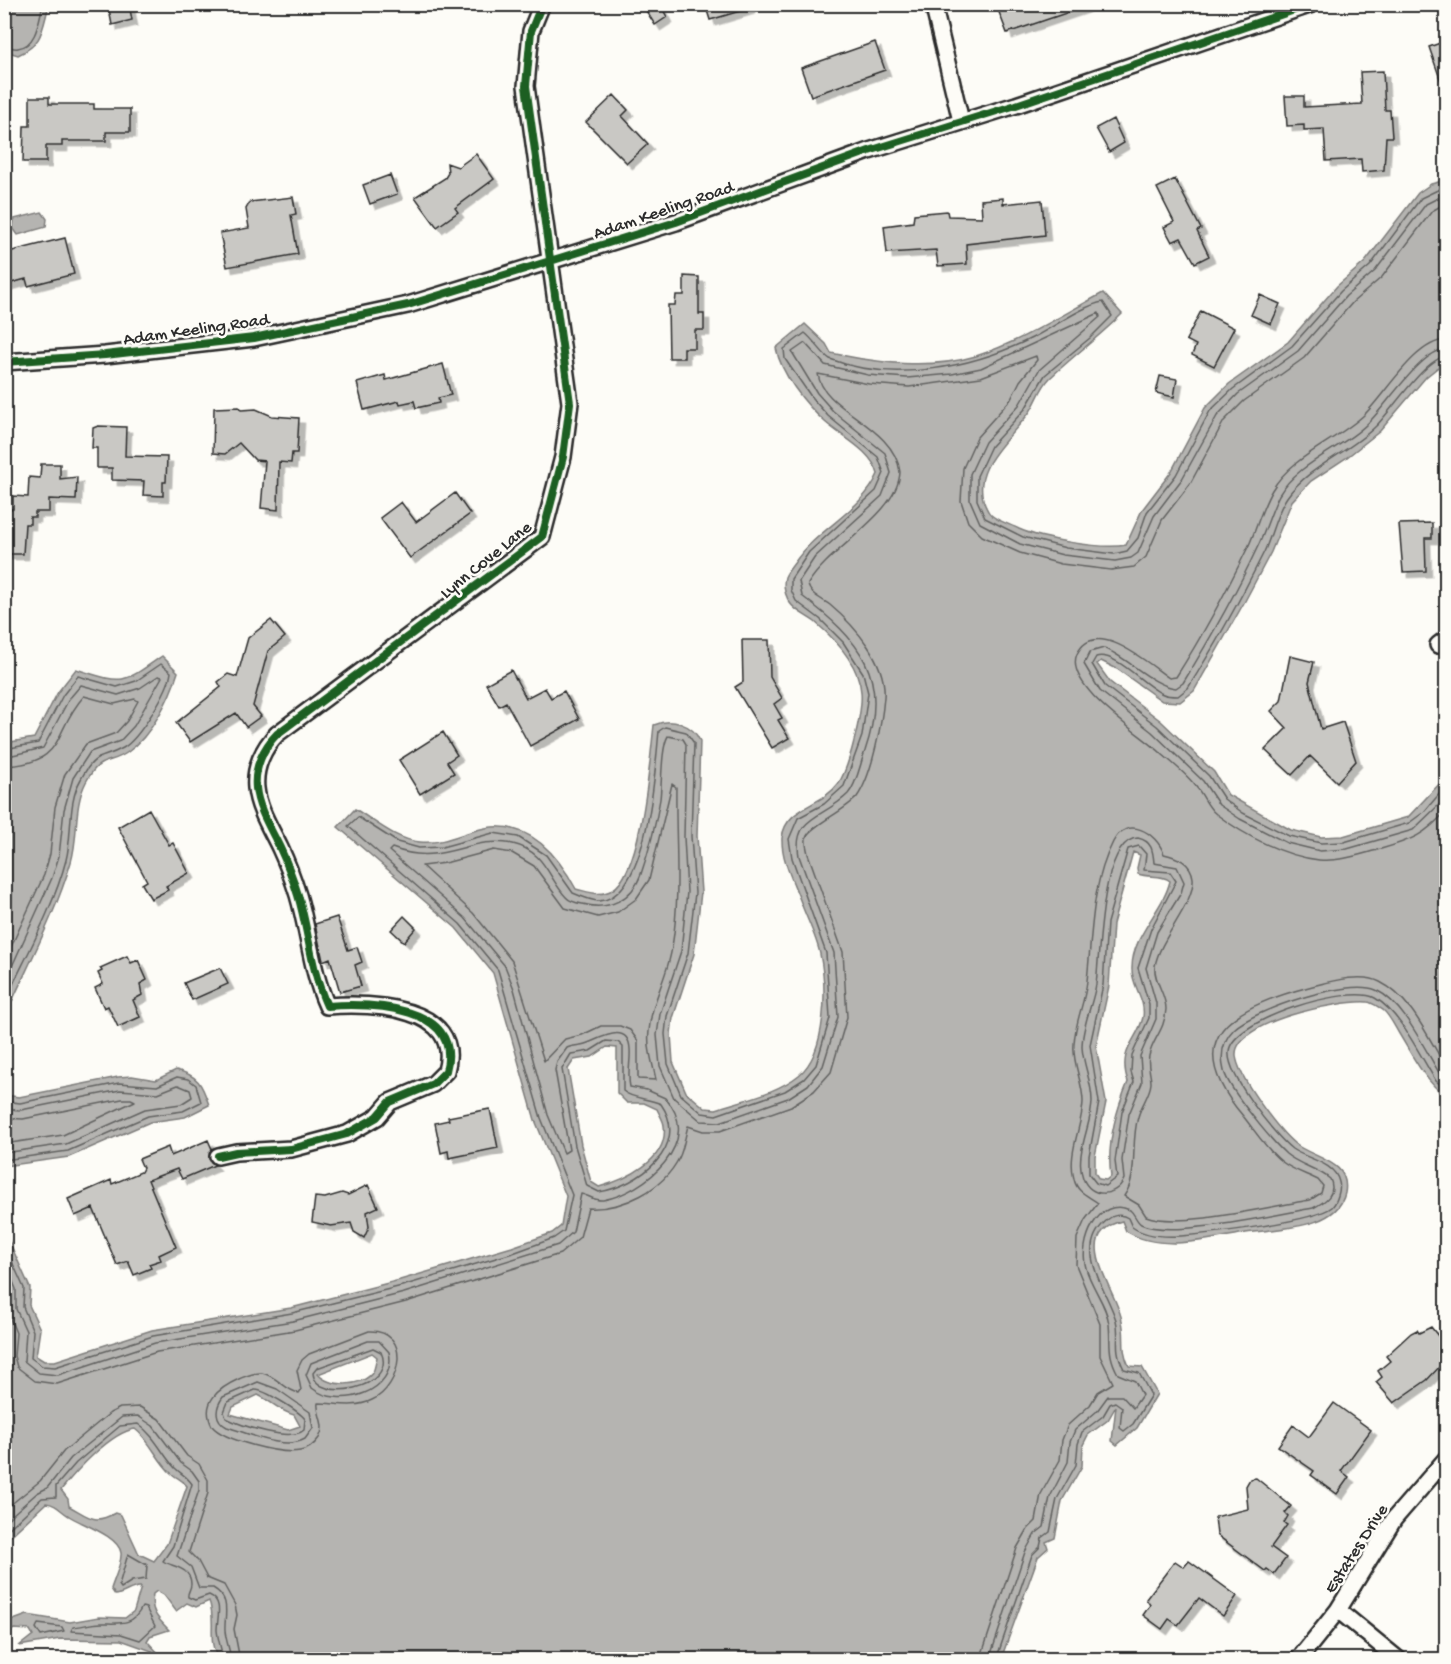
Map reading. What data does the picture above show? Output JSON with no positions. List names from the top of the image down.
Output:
{
  "streets": {
    "street": ["Adam Keeling Road", "Lynn Cove Lane", "Estates Drive"]
  },
  "crossings": [
    ["Adam Keeling Road", "Lynn Cove Lane"]
  ]
}
